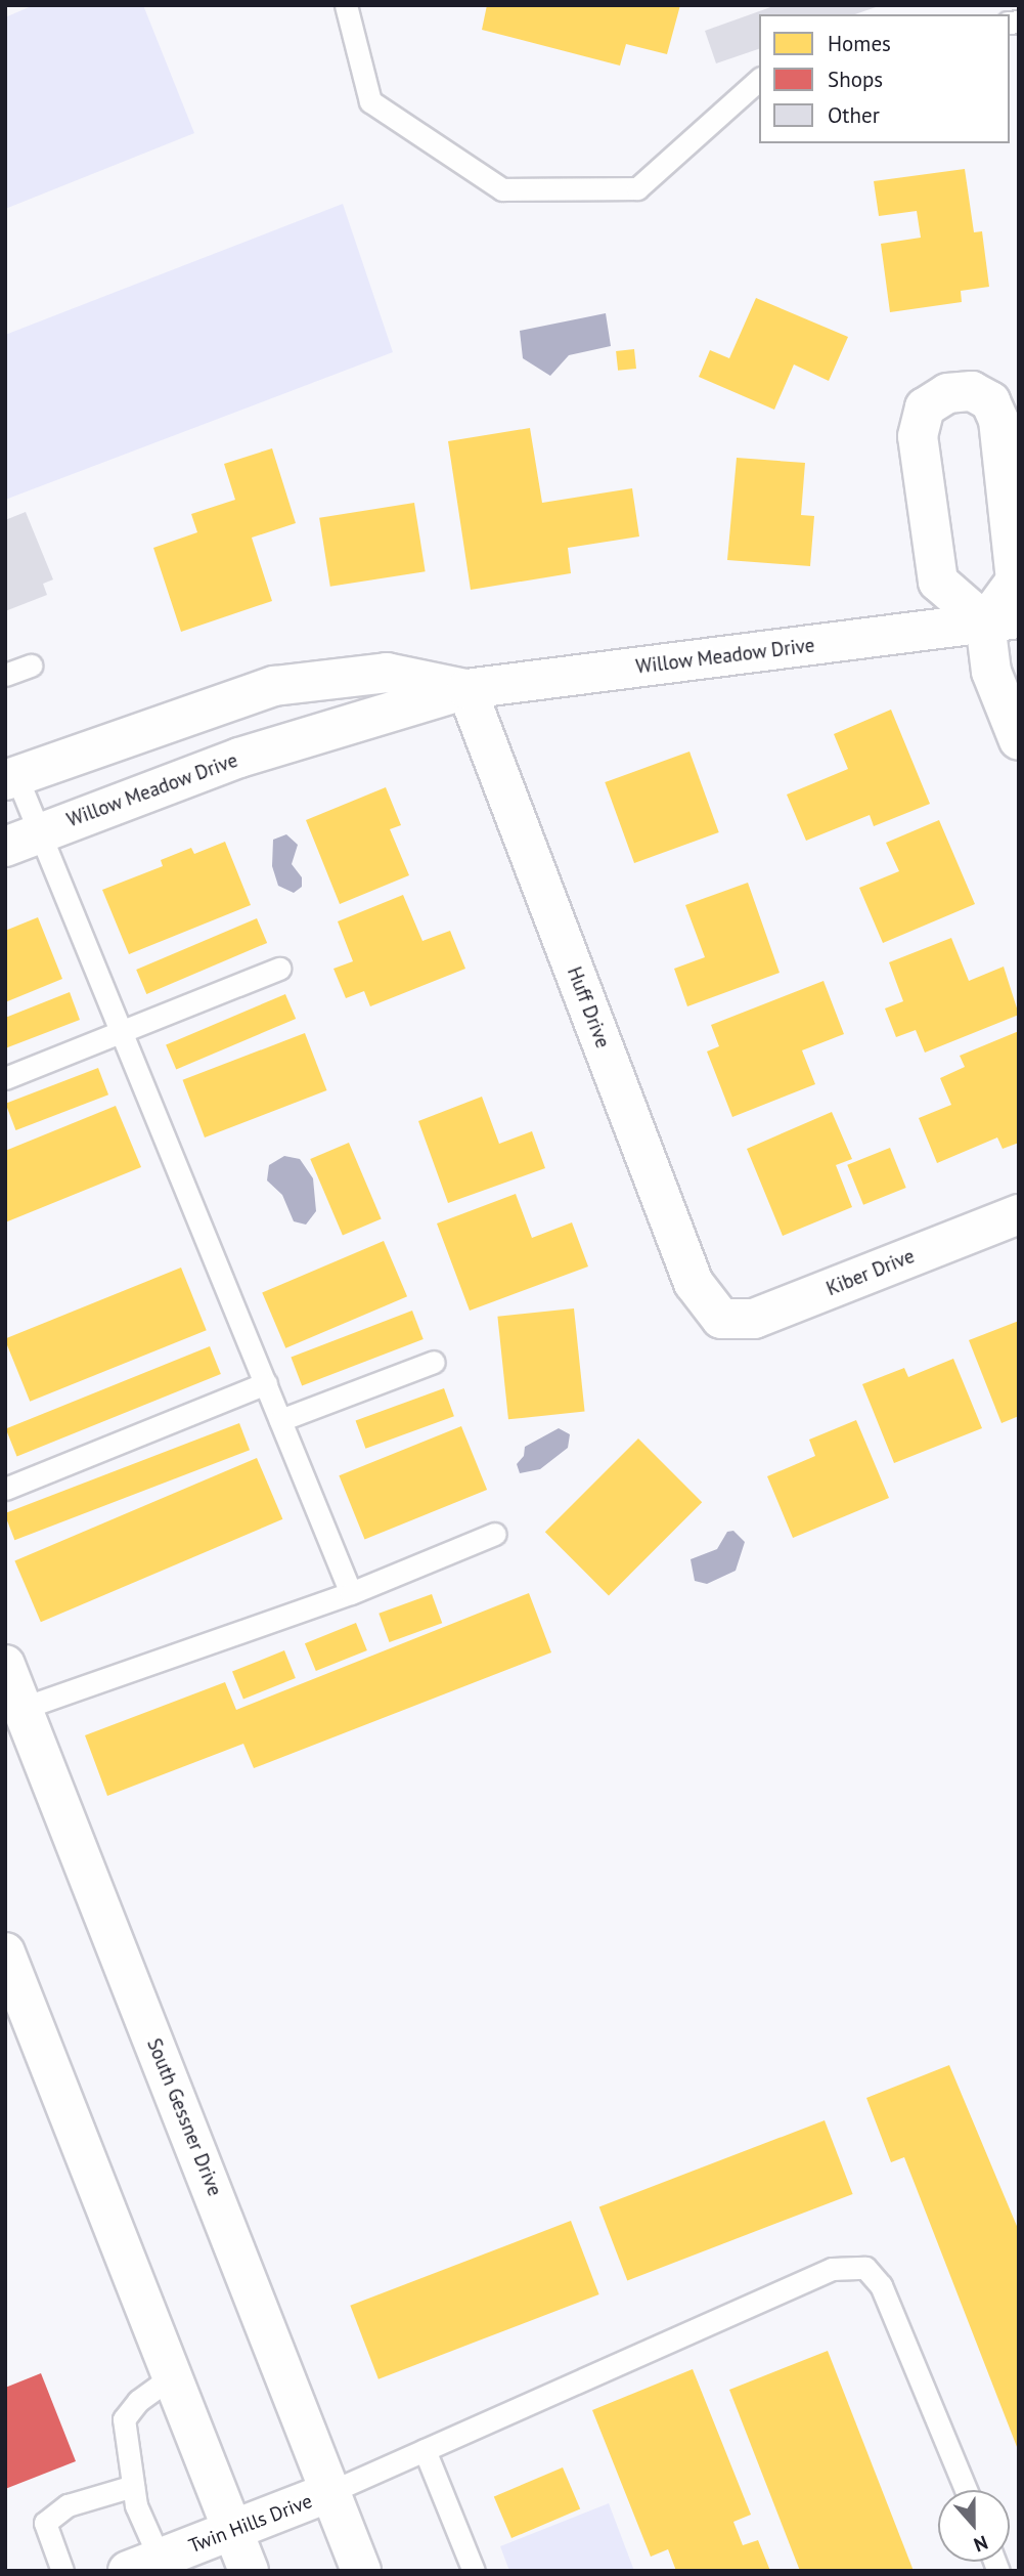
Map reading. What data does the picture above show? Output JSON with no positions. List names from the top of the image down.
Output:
{
  "streets": {
    "street": [
      "Willow Meadow Drive",
      "Huff Drive",
      "Kiber Drive",
      "South Gessner Drive",
      "Twin Hills Drive"
    ]
  },
  "crossings": [
    ["Willow Meadow Drive", "Huff Drive"],
    ["Huff Drive", "Kiber Drive"],
    ["South Gessner Drive", "Twin Hills Drive"]
  ],
  "legend": ["Homes", "Shops", "Other"],
  "north": "bottom"
}
